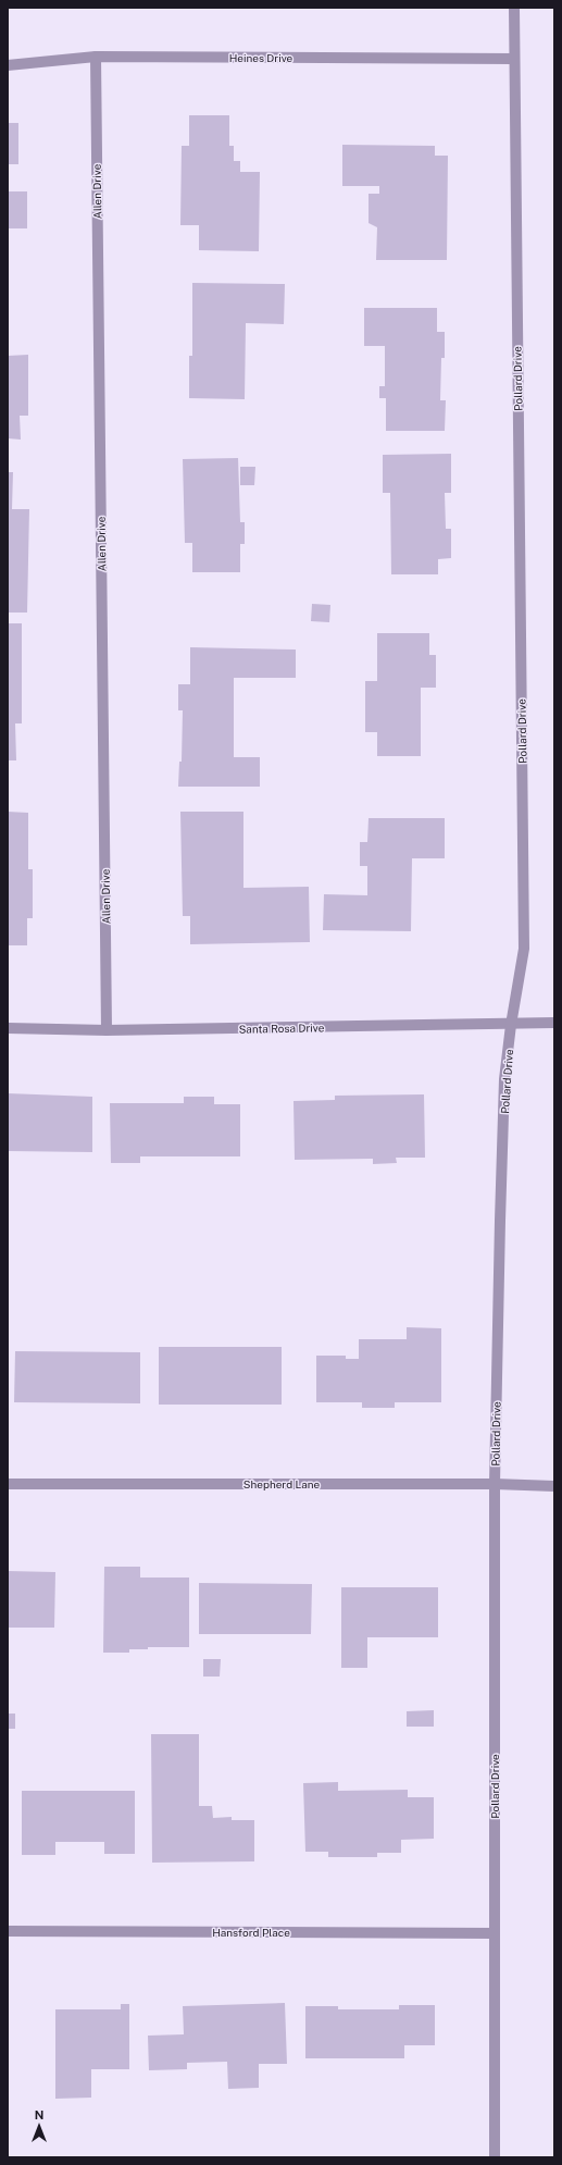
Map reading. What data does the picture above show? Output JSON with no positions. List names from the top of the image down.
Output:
{
  "streets": {
    "street": [
      "Heines Drive",
      "Allen Drive",
      "Pollard Drive",
      "Santa Rosa Drive",
      "Shepherd Lane",
      "Hansford Place"
    ]
  },
  "crossings": [
    ["Heines Drive", "Allen Drive"],
    ["Heines Drive", "Pollard Drive"],
    ["Allen Drive", "Santa Rosa Drive"],
    ["Pollard Drive", "Santa Rosa Drive"],
    ["Pollard Drive", "Shepherd Lane"],
    ["Pollard Drive", "Hansford Place"]
  ],
  "north": "top"
}
